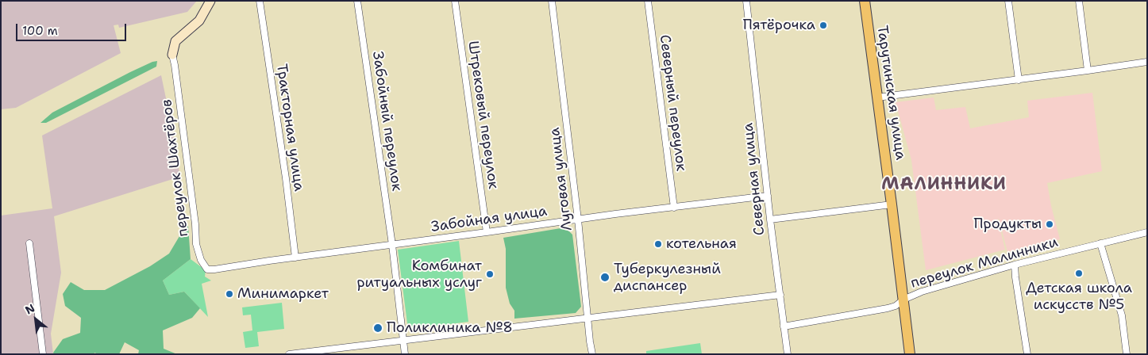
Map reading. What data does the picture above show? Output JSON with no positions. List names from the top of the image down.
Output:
{
  "streets": {
    "main road": ["Тарутинская улица"],
    "street": [
      "Северный переулок",
      "Штрековый переулок",
      "Забойный переулок",
      "Тракторная улица",
      "переулок Шахтёров",
      "Луговая улица",
      "Северная улица",
      "Забойная улица",
      "переулок Малинники"
    ]
  },
  "crossings": [
    ["Тарутинская улица", "переулок Малинники"],
    ["Северный переулок", "Забойная улица"],
    ["Штрековый переулок", "Забойная улица"],
    ["Забойный переулок", "Забойная улица"],
    ["Тракторная улица", "Забойная улица"],
    ["переулок Шахтёров", "Забойная улица"],
    ["Луговая улица", "Забойная улица"],
    ["Северная улица", "Забойная улица"],
    ["Северная улица", "переулок Малинники"]
  ],
  "districts": ["МАЛИННИКИ"],
  "places": [
    "Пятёрочка",
    "Продукты",
    "котельная",
    "Детская школа искусств №5",
    "Комбинат ритуальных услуг",
    "Туберкулезный диспансер",
    "Минимаркет",
    "Поликлиника №8"
  ],
  "scale_bar": "100 m",
  "north": "top left"
}
